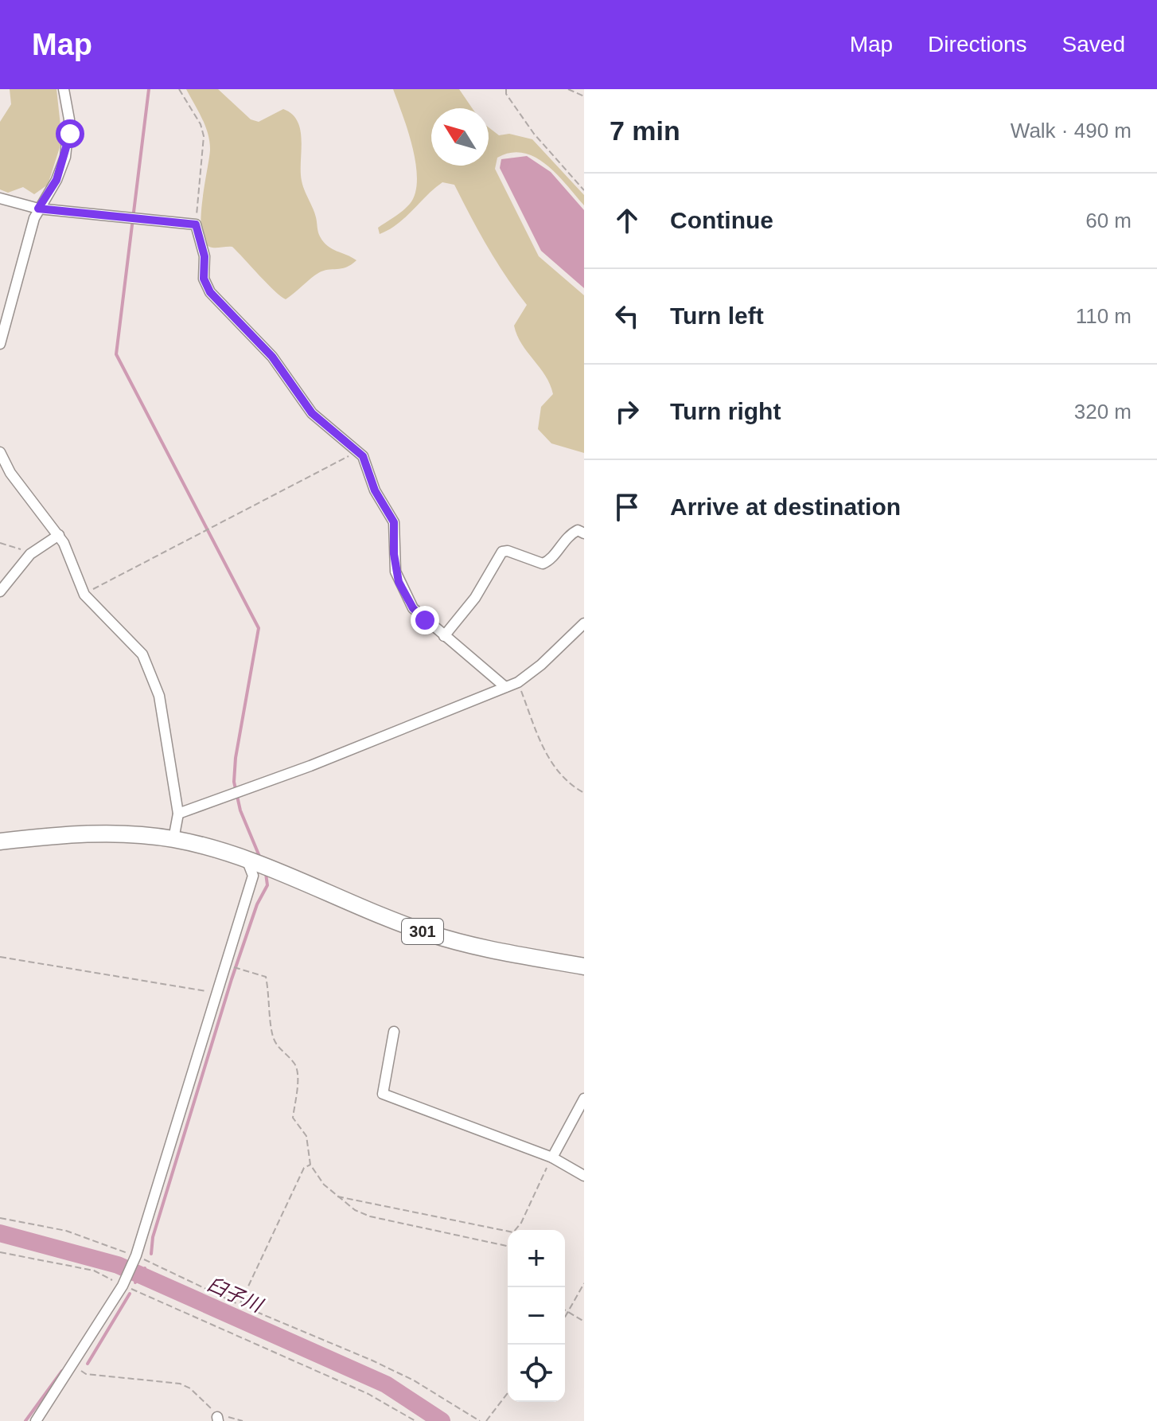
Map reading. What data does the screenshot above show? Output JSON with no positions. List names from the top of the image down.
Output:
{
  "streets": {
    "highway": ["301"]
  },
  "water": ["臼子川"],
  "north": "top left",
  "page": {
    "header": "Map",
    "nav": ["Map", "Directions", "Saved"],
    "heading": ["7 min", "Walk · 490 m"],
    "list": [
      ["Continue", "60 m"],
      ["Turn left", "110 m"],
      ["Turn right", "320 m"],
      "Arrive at destination"
    ],
    "map_buttons": ["+", "−"]
  }
}
